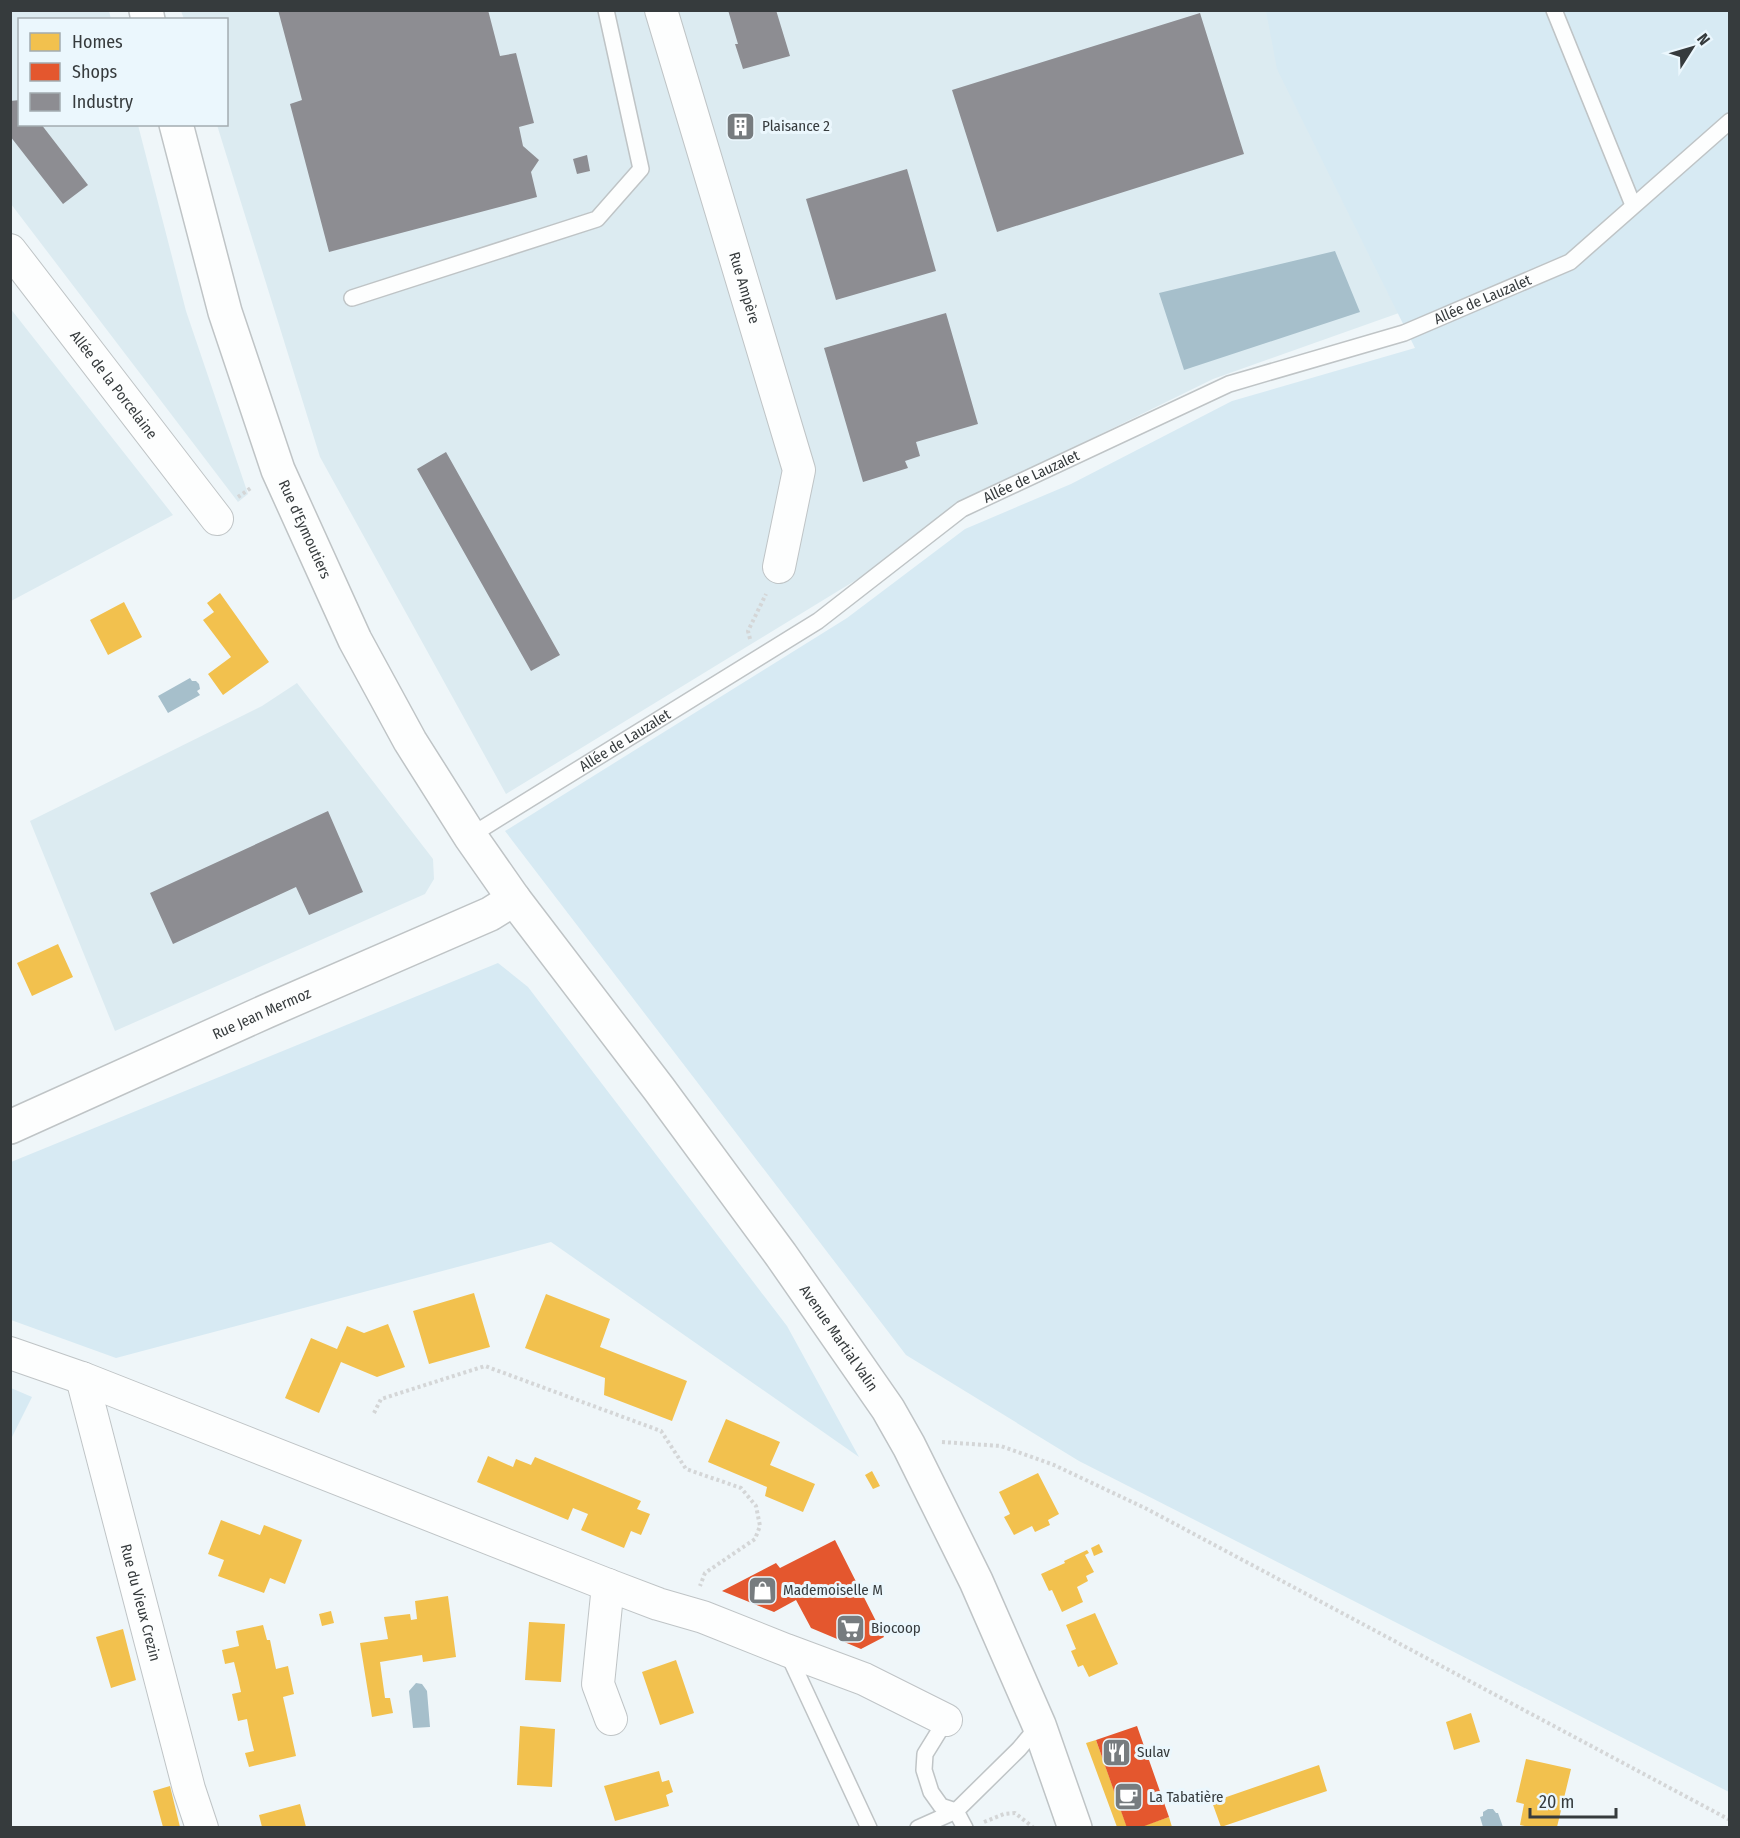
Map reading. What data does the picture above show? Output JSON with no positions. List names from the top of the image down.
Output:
{
  "streets": {
    "main road": ["Rue d'Eymoutiers", "Rue Jean Mermoz", "Avenue Martial Valin"],
    "street": ["Rue Ampère", "Allée de la Porcelaine", "Rue du Vieux Crezin"],
    "lane": ["Allée de Lauzalet"]
  },
  "crossings": [
    ["Allée de Lauzalet", "Rue d'Eymoutiers"],
    ["Rue d'Eymoutiers", "Rue Jean Mermoz"],
    ["Rue d'Eymoutiers", "Avenue Martial Valin"],
    ["Rue Jean Mermoz", "Avenue Martial Valin"]
  ],
  "places": {
    "building": ["Plaisance 2"],
    "shop": ["Mademoiselle M"],
    "supermarket": ["Biocoop"],
    "restaurant": ["Sulav"],
    "cafe": ["La Tabatière"]
  },
  "legend": ["Homes", "Shops", "Industry"],
  "scale_bar": "20 m",
  "north": "top right"
}
